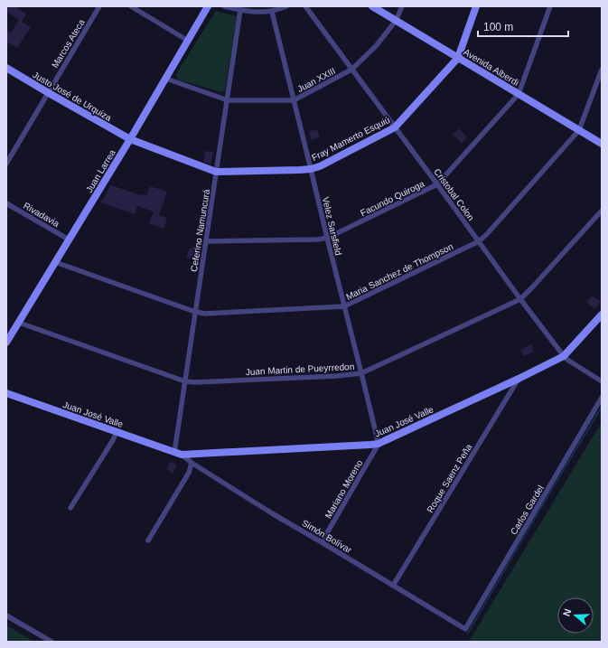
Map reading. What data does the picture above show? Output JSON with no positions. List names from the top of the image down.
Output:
{
  "streets": {
    "street": [
      "Marcos Ateca",
      "Avenida Alberdi",
      "Juan XXIII",
      "Justo José de Urquiza",
      "Fray Mamerto Esquiú",
      "Juan Larrea",
      "Cristobal Colon",
      "Facundo Quiroga",
      "Rivadavia",
      "Velez Sarsfield",
      "Ceferino Namuncurá",
      "Maria Sanchez de Thompson",
      "Juan Martin de Pueyrredon",
      "Juan José Valle",
      "Roque Saenz Peña",
      "Mariano Moreno",
      "Carlos Gardel",
      "Simón Bolívar"
    ]
  },
  "crossings": [
    ["Marcos Ateca", "Justo José de Urquiza"],
    ["Avenida Alberdi", "Juan XXIII"],
    ["Avenida Alberdi", "Fray Mamerto Esquiú"],
    ["Avenida Alberdi", "Facundo Quiroga"],
    ["Avenida Alberdi", "Maria Sanchez de Thompson"],
    ["Juan XXIII", "Juan Larrea"],
    ["Juan XXIII", "Cristobal Colon"],
    ["Juan XXIII", "Velez Sarsfield"],
    ["Juan XXIII", "Ceferino Namuncurá"],
    ["Justo José de Urquiza", "Fray Mamerto Esquiú"],
    ["Justo José de Urquiza", "Juan Larrea"],
    ["Fray Mamerto Esquiú", "Juan Larrea"],
    ["Fray Mamerto Esquiú", "Cristobal Colon"],
    ["Fray Mamerto Esquiú", "Velez Sarsfield"],
    ["Fray Mamerto Esquiú", "Ceferino Namuncurá"],
    ["Juan Larrea", "Rivadavia"],
    ["Juan Larrea", "Maria Sanchez de Thompson"],
    ["Juan Larrea", "Juan Martin de Pueyrredon"],
    ["Cristobal Colon", "Facundo Quiroga"],
    ["Cristobal Colon", "Maria Sanchez de Thompson"],
    ["Cristobal Colon", "Juan Martin de Pueyrredon"],
    ["Cristobal Colon", "Juan José Valle"],
    ["Facundo Quiroga", "Velez Sarsfield"],
    ["Facundo Quiroga", "Ceferino Namuncurá"],
    ["Velez Sarsfield", "Maria Sanchez de Thompson"],
    ["Velez Sarsfield", "Juan Martin de Pueyrredon"],
    ["Velez Sarsfield", "Juan José Valle"],
    ["Velez Sarsfield", "Mariano Moreno"],
    ["Ceferino Namuncurá", "Maria Sanchez de Thompson"],
    ["Ceferino Namuncurá", "Juan Martin de Pueyrredon"],
    ["Ceferino Namuncurá", "Juan José Valle"],
    ["Ceferino Namuncurá", "Simón Bolívar"],
    ["Juan José Valle", "Roque Saenz Peña"],
    ["Juan José Valle", "Mariano Moreno"],
    ["Juan José Valle", "Simón Bolívar"],
    ["Roque Saenz Peña", "Simón Bolívar"],
    ["Mariano Moreno", "Simón Bolívar"],
    ["Carlos Gardel", "Simón Bolívar"]
  ],
  "scale_bar": "100 m",
  "north": "left"
}
